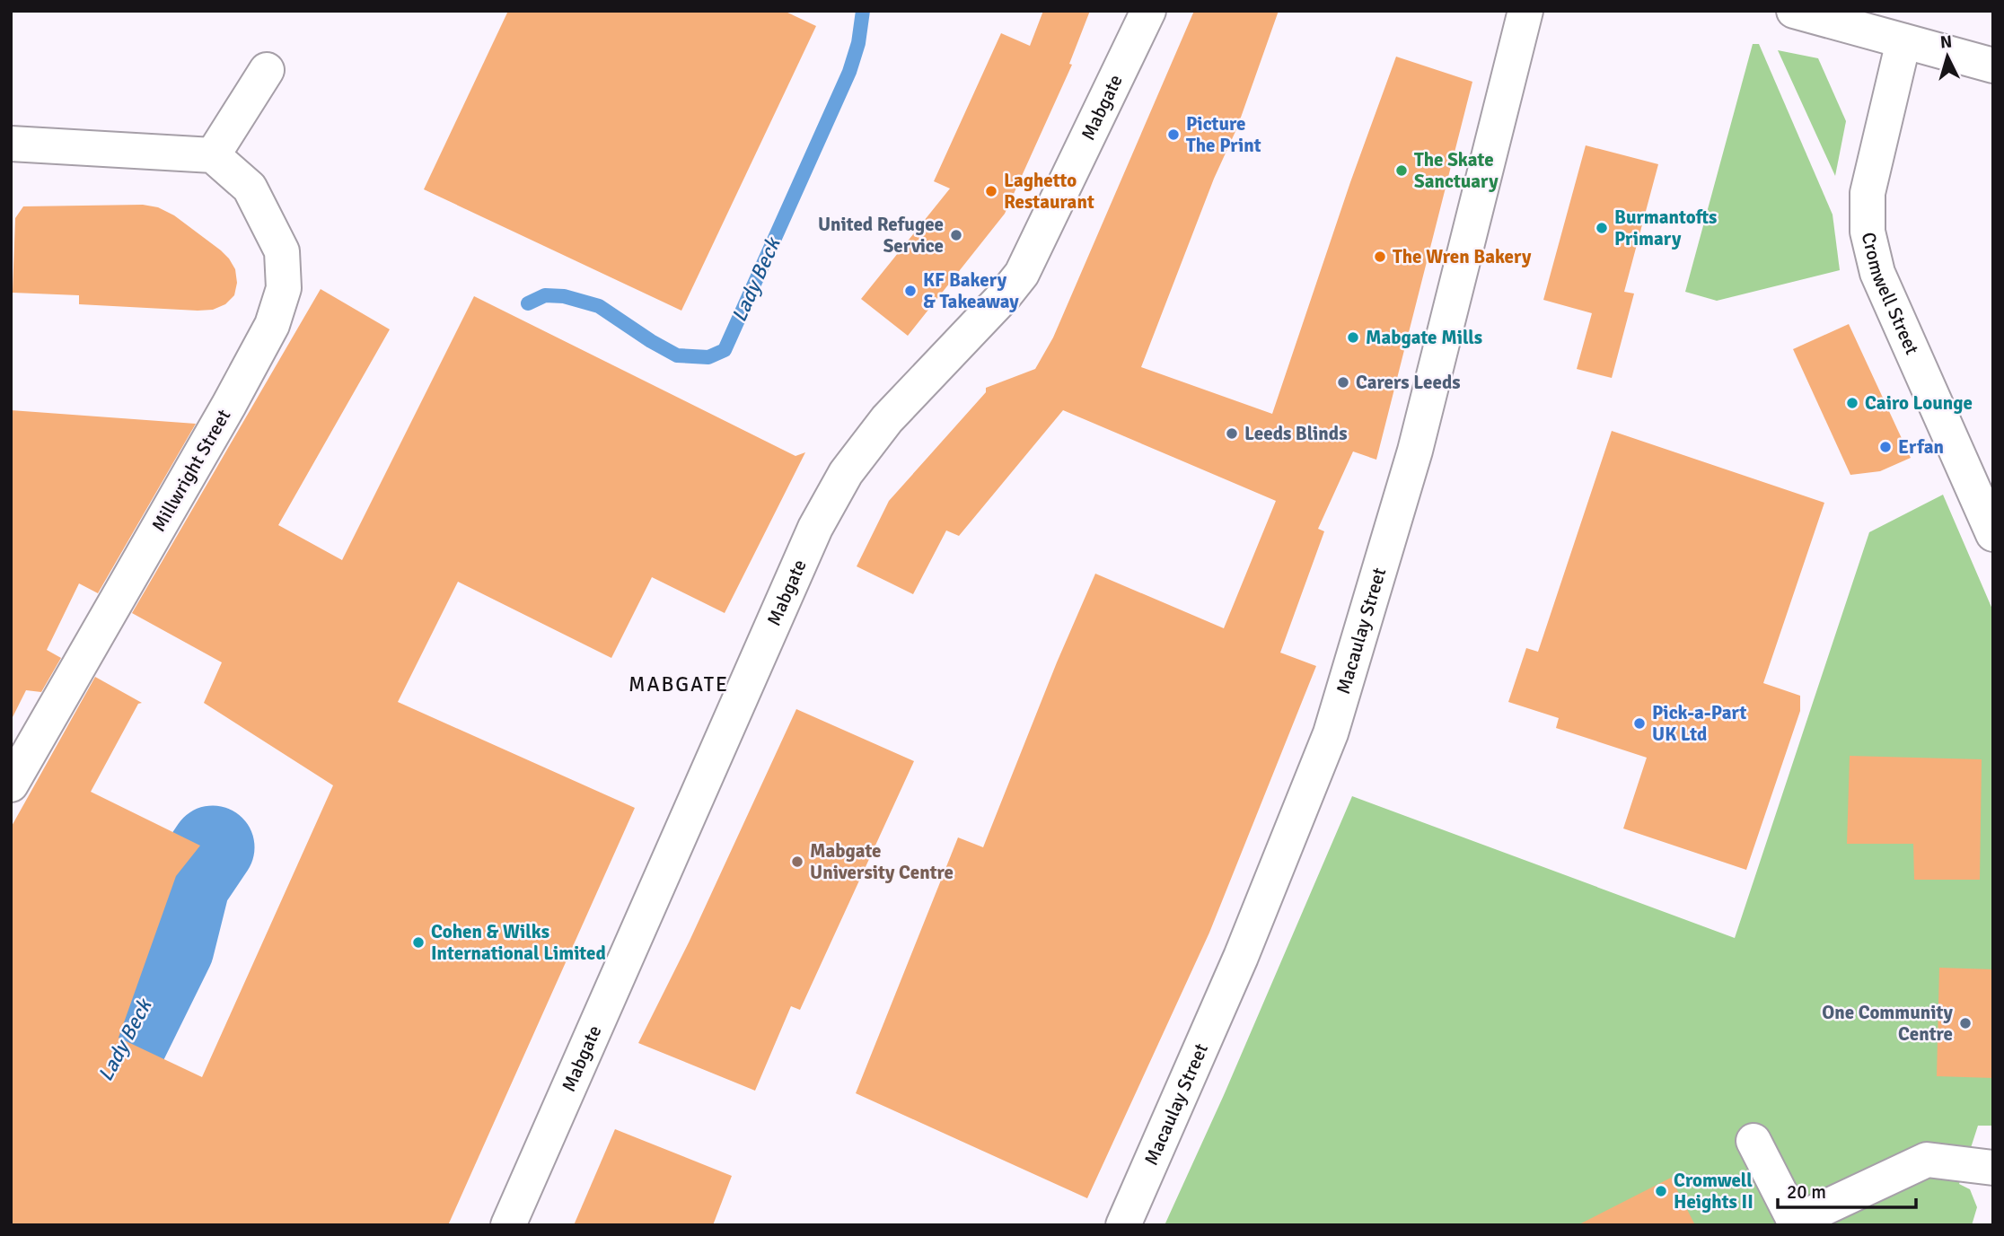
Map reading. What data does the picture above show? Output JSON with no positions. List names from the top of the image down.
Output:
{
  "streets": {
    "street": [
      "Mabgate",
      "Cromwell Street",
      "Millwright Street",
      "Macaulay Street"
    ]
  },
  "districts": ["MABGATE"],
  "water": ["Lady Beck"],
  "places": [
    "Picture The Print",
    "The Skate Sanctuary",
    "Laghetto Restaurant",
    "Burmantofts Primary",
    "United Refugee Service",
    "The Wren Bakery",
    "KF Bakery & Takeaway",
    "Mabgate Mills",
    "Carers Leeds",
    "Cairo Lounge",
    "Leeds Blinds",
    "Erfan",
    "Pick-a-Part UK Ltd",
    "Mabgate University Centre",
    "Cohen & Wilks International Limited",
    "One Community Centre",
    "Cromwell Heights II"
  ],
  "scale_bar": "20 m",
  "north": "top"
}
